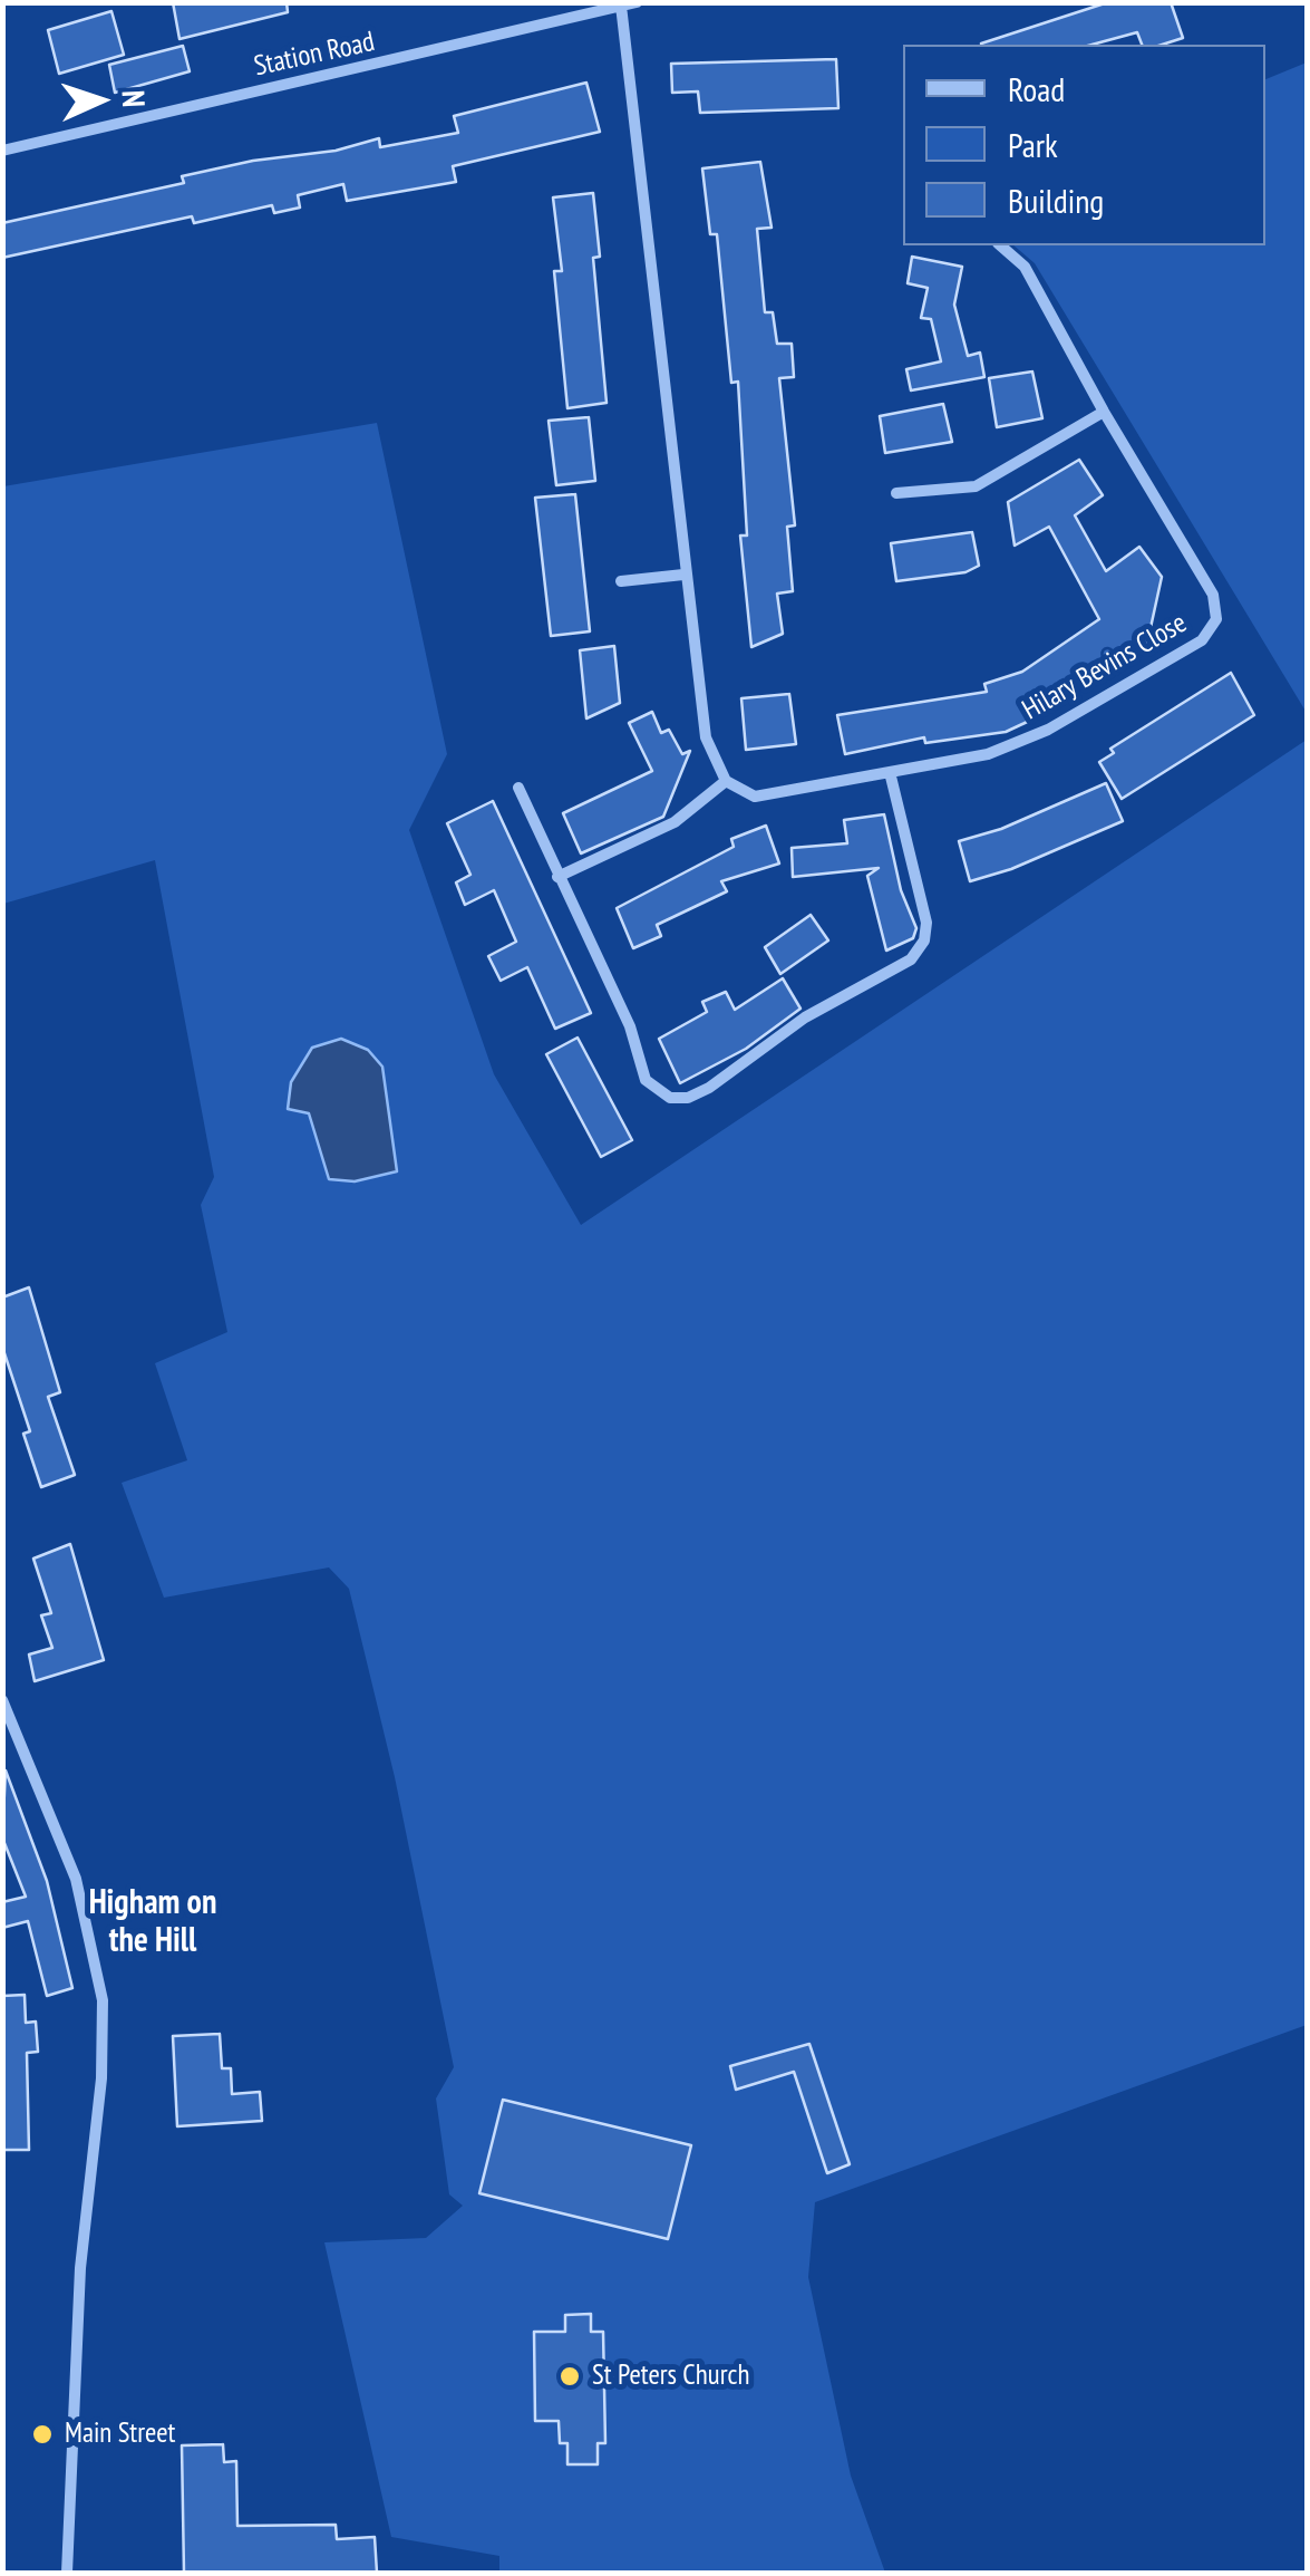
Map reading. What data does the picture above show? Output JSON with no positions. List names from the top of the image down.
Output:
{
  "streets": {
    "street": ["Station Road", "Hilary Bevins Close"]
  },
  "districts": ["Higham on the Hill"],
  "places": ["St Peters Church", "Main Street"],
  "legend": ["Road", "Park", "Building"],
  "north": "right"
}
